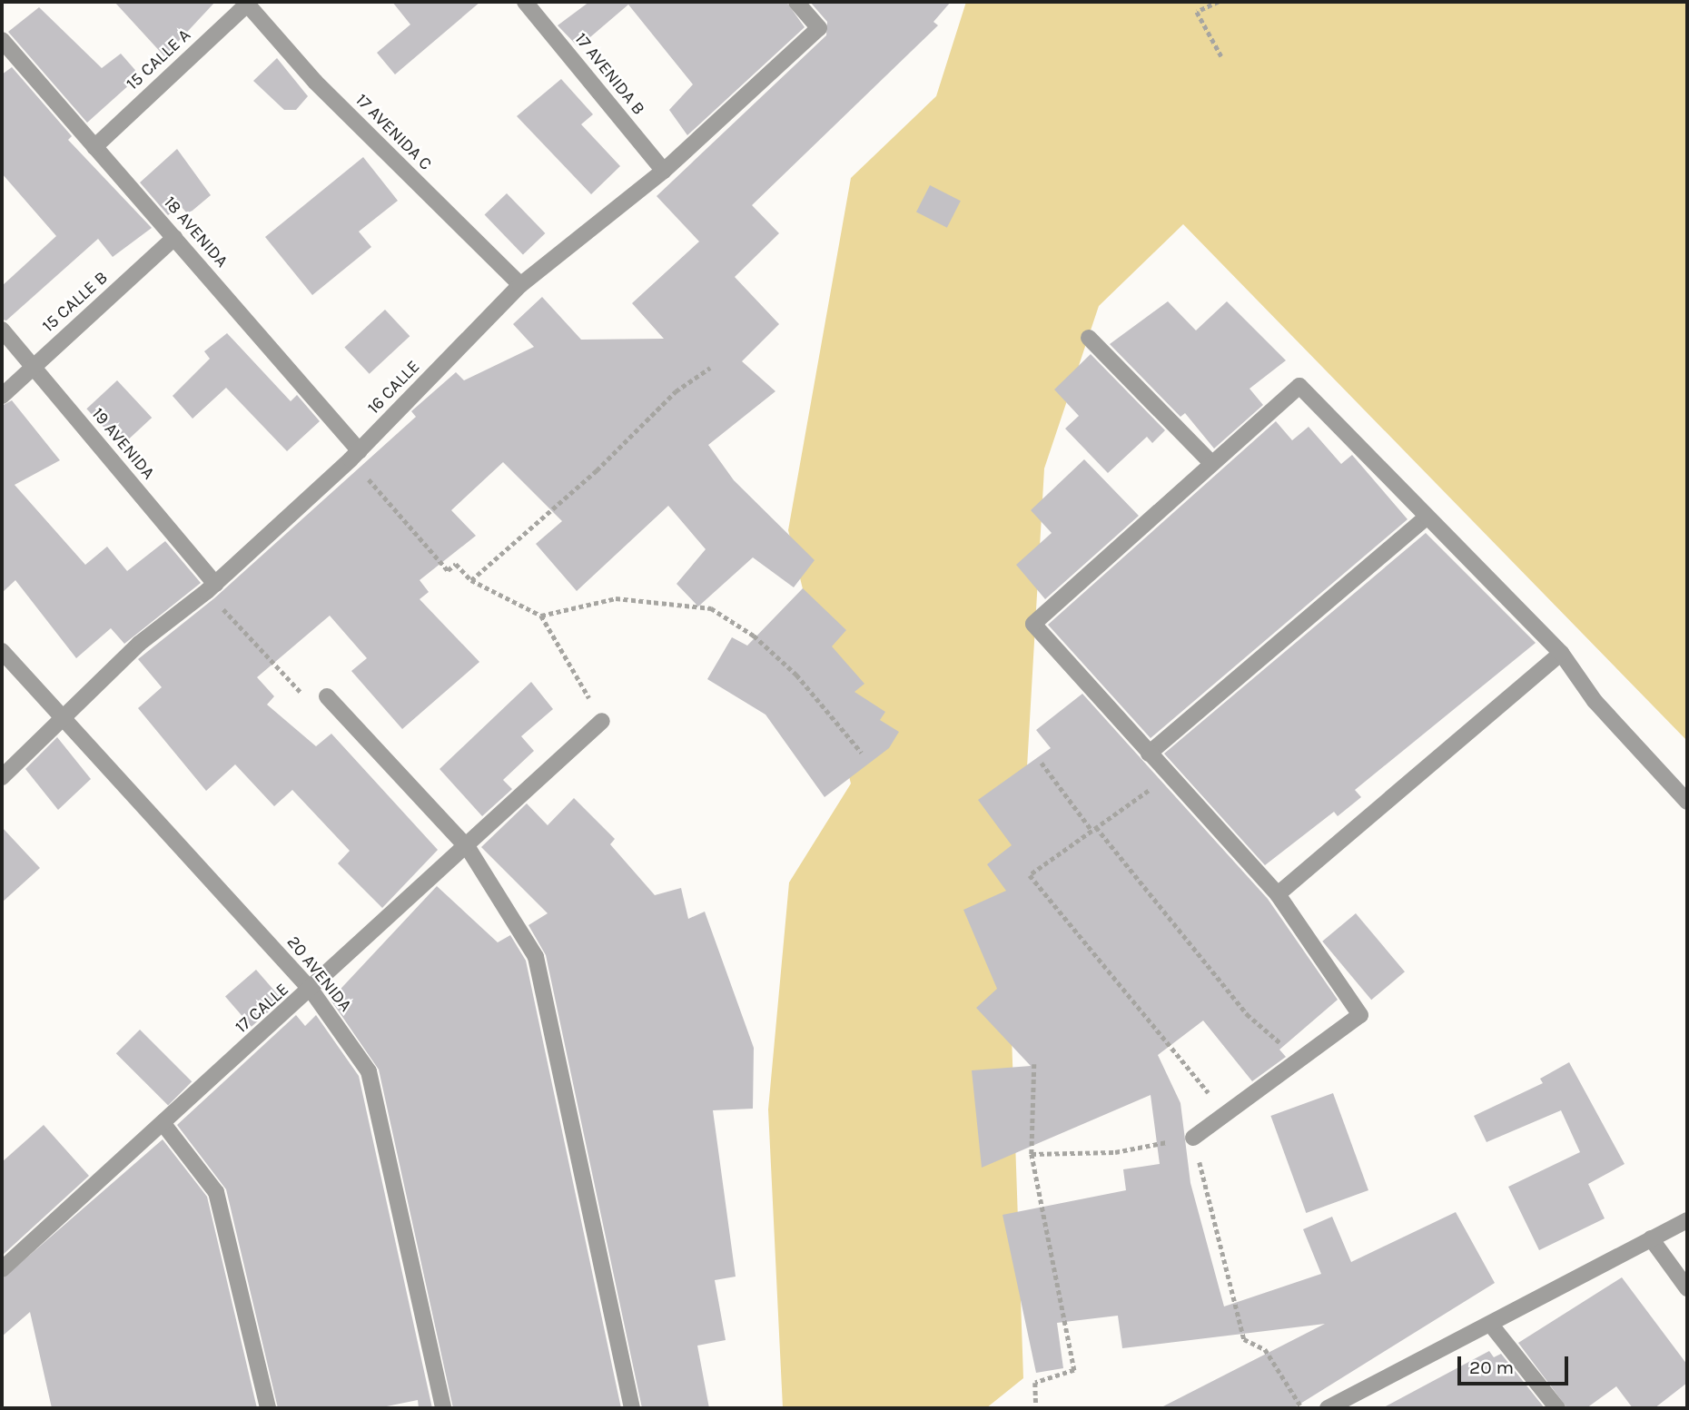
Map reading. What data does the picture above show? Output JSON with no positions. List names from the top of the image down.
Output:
{
  "streets": {
    "street": [
      "15 CALLE A",
      "17 AVENIDA B",
      "17 AVENIDA C",
      "18 AVENIDA",
      "15 CALLE B",
      "16 CALLE",
      "19 AVENIDA",
      "20 AVENIDA",
      "17 CALLE"
    ]
  },
  "crossings": [
    ["15 CALLE A", "17 AVENIDA C"],
    ["15 CALLE A", "18 AVENIDA"],
    ["17 AVENIDA B", "16 CALLE"],
    ["17 AVENIDA C", "16 CALLE"],
    ["18 AVENIDA", "15 CALLE B"],
    ["18 AVENIDA", "16 CALLE"],
    ["15 CALLE B", "19 AVENIDA"],
    ["16 CALLE", "19 AVENIDA"],
    ["16 CALLE", "20 AVENIDA"],
    ["20 AVENIDA", "17 CALLE"]
  ],
  "scale_bar": "20 m"
}
